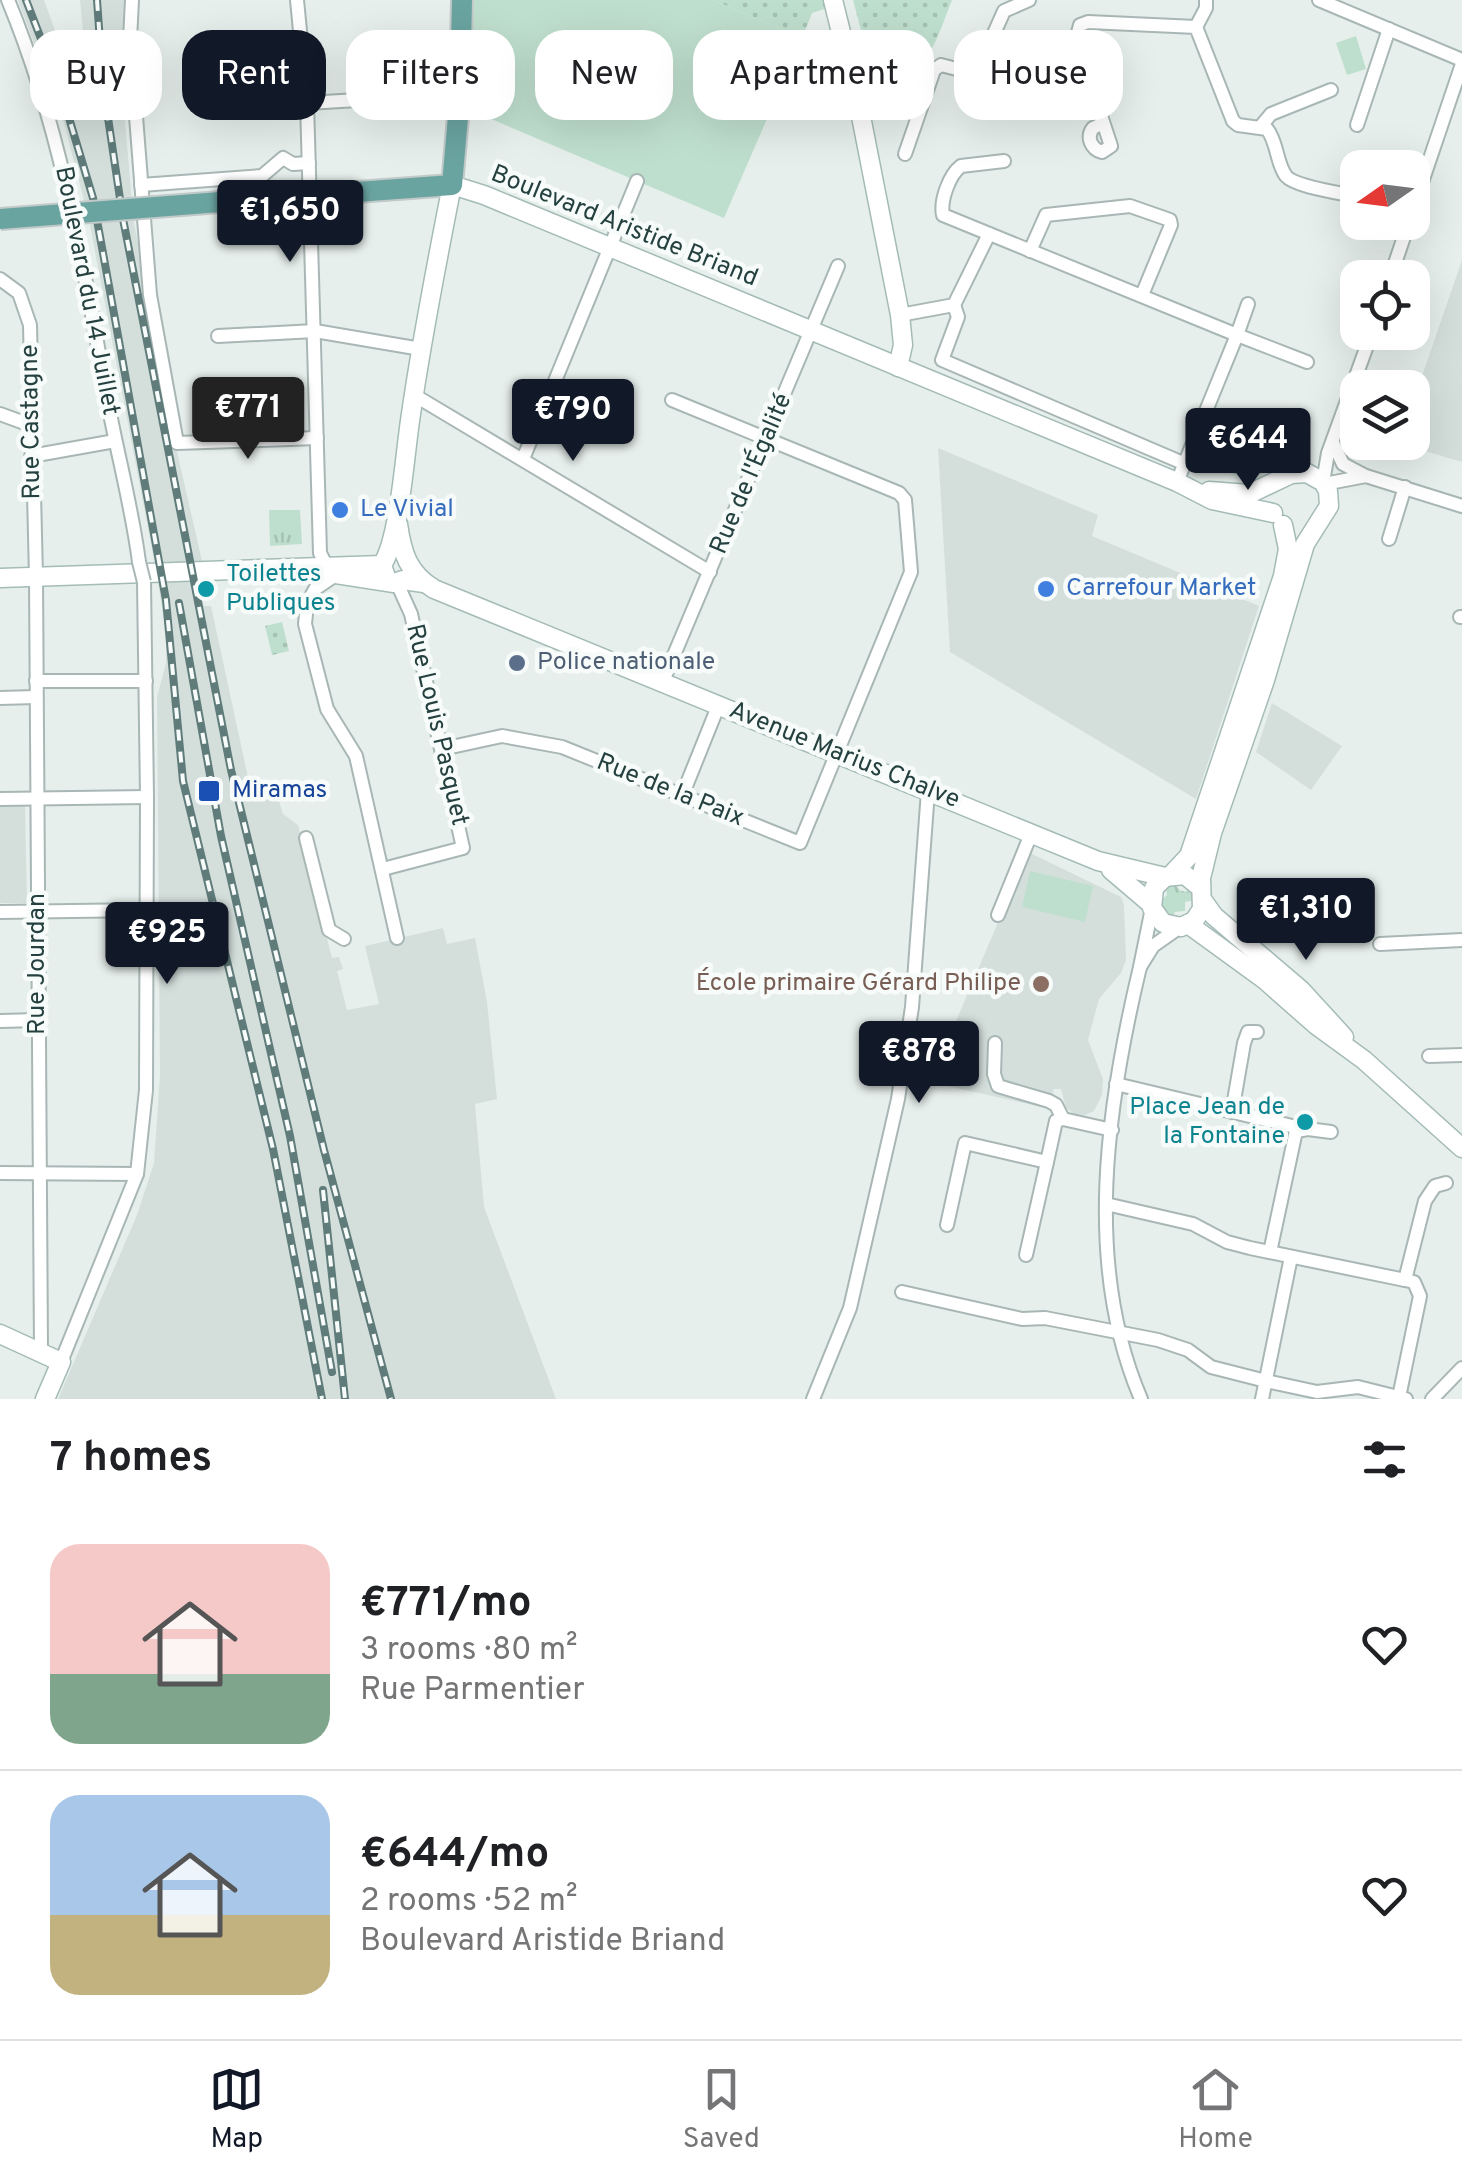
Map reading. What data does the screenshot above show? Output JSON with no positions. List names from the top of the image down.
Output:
{
  "streets": {
    "main road": ["Boulevard Aristide Briand", "Avenue Marius Chalve"],
    "street": [
      "Boulevard du 14 Juillet",
      "Rue Castagne",
      "Rue de l'Égalité",
      "Rue Louis Pasquet",
      "Rue de la Paix",
      "Rue Jourdan"
    ]
  },
  "crossings": [
    ["Boulevard Aristide Briand", "Rue de l'Égalité"],
    ["Rue Castagne", "Rue Jourdan"],
    ["Rue de l'Égalité", "Avenue Marius Chalve"],
    ["Rue Louis Pasquet", "Avenue Marius Chalve"],
    ["Rue Louis Pasquet", "Rue de la Paix"],
    ["Avenue Marius Chalve", "Rue de la Paix"]
  ],
  "places": {
    "other": [
      "Le Vivial",
      "Toilettes Publiques",
      "Carrefour Market",
      "Police nationale",
      "École primaire Gérard Philipe",
      "Place Jean de la Fontaine"
    ],
    "transit": ["Miramas"]
  },
  "north": "left",
  "page": {
    "chip": [
      "Buy",
      "Rent",
      "Filters",
      "New",
      "Apartment",
      "House"
    ],
    "price": [
      "€1,650",
      "€771",
      "€790",
      "€644",
      "€1,310",
      "€925",
      "€878"
    ],
    "heading": "7 homes",
    "list": [
      {
        "name": "€771/mo",
        "note": "3 rooms · 80 m² · Rue Parmentier"
      },
      {
        "name": "€644/mo",
        "note": "2 rooms · 52 m² · Boulevard Aristide Briand"
      }
    ],
    "tabs": ["Map", "Saved", "Home"]
  }
}
